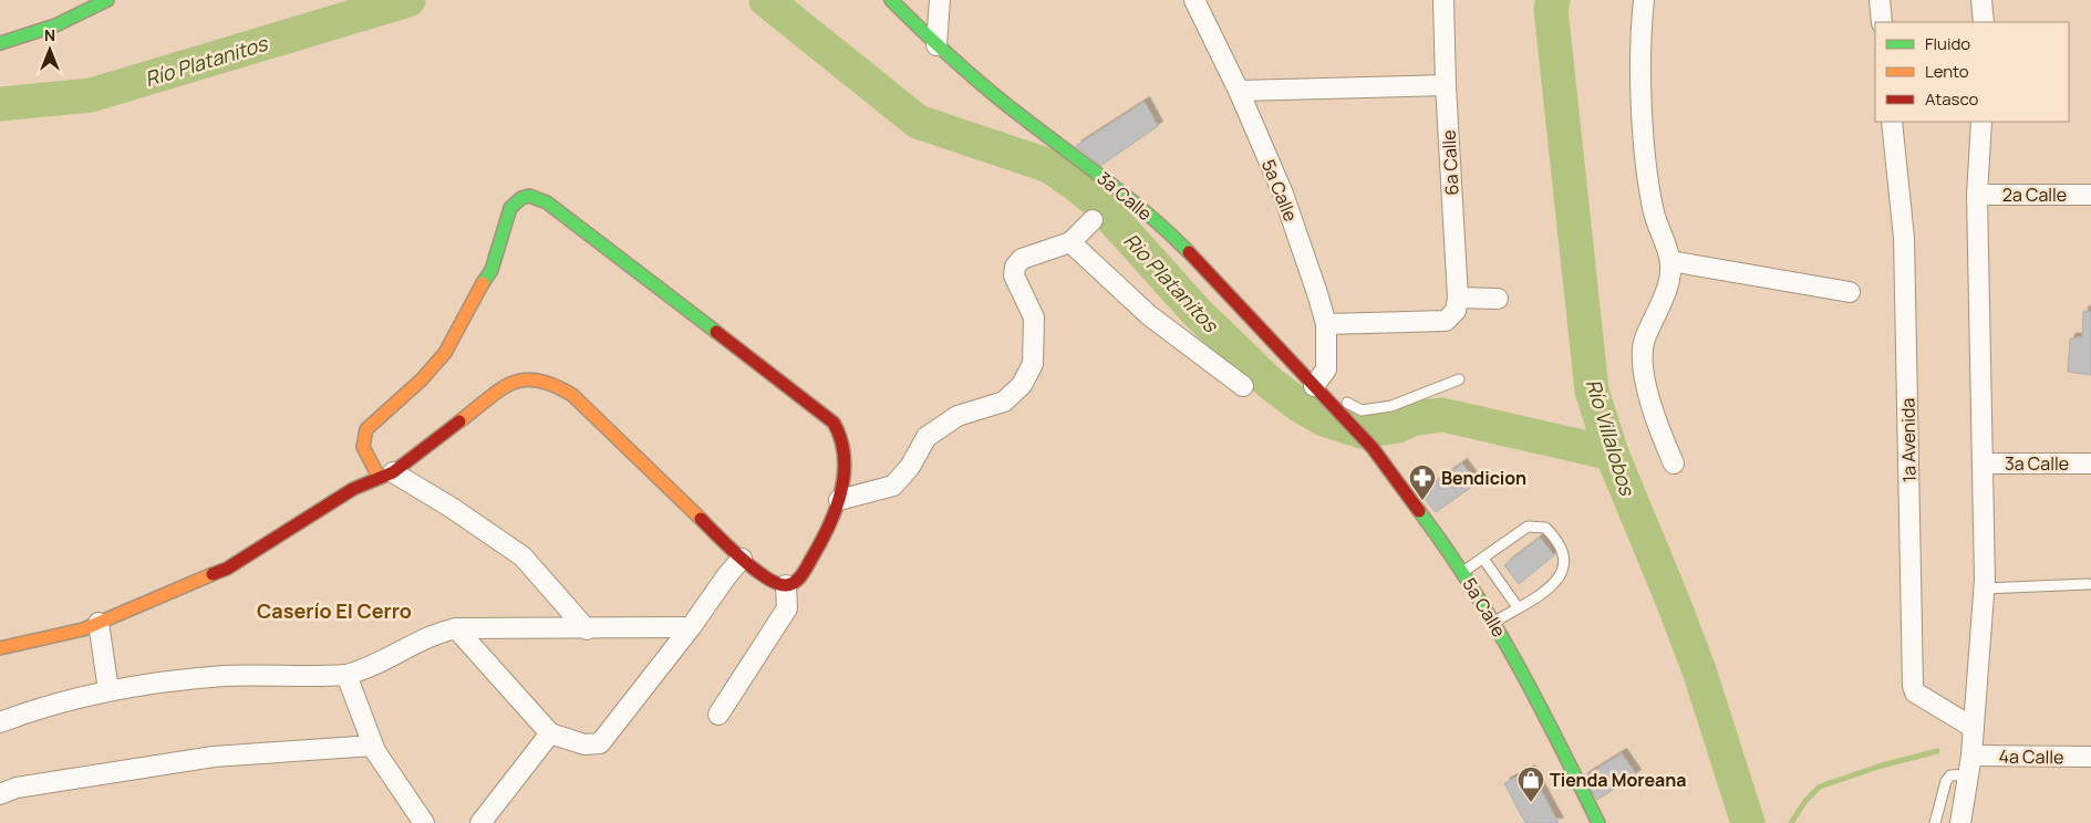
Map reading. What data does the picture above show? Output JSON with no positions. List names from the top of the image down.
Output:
{
  "streets": {
    "street": [
      "6a Calle",
      "5a Calle",
      "2a Calle",
      "3a Calle",
      "1a Avenida",
      "4a Calle"
    ]
  },
  "crossings": [
    ["5a Calle", "3a Calle"]
  ],
  "districts": ["Caserío El Cerro"],
  "water": ["Río Platanitos", "Rio Platanitos", "Río Villalobos"],
  "places": {
    "pharmacy": ["Bendicion"],
    "shop": ["Tienda Moreana"]
  },
  "legend": ["Fluido", "Lento", "Atasco"],
  "north": "top"
}
